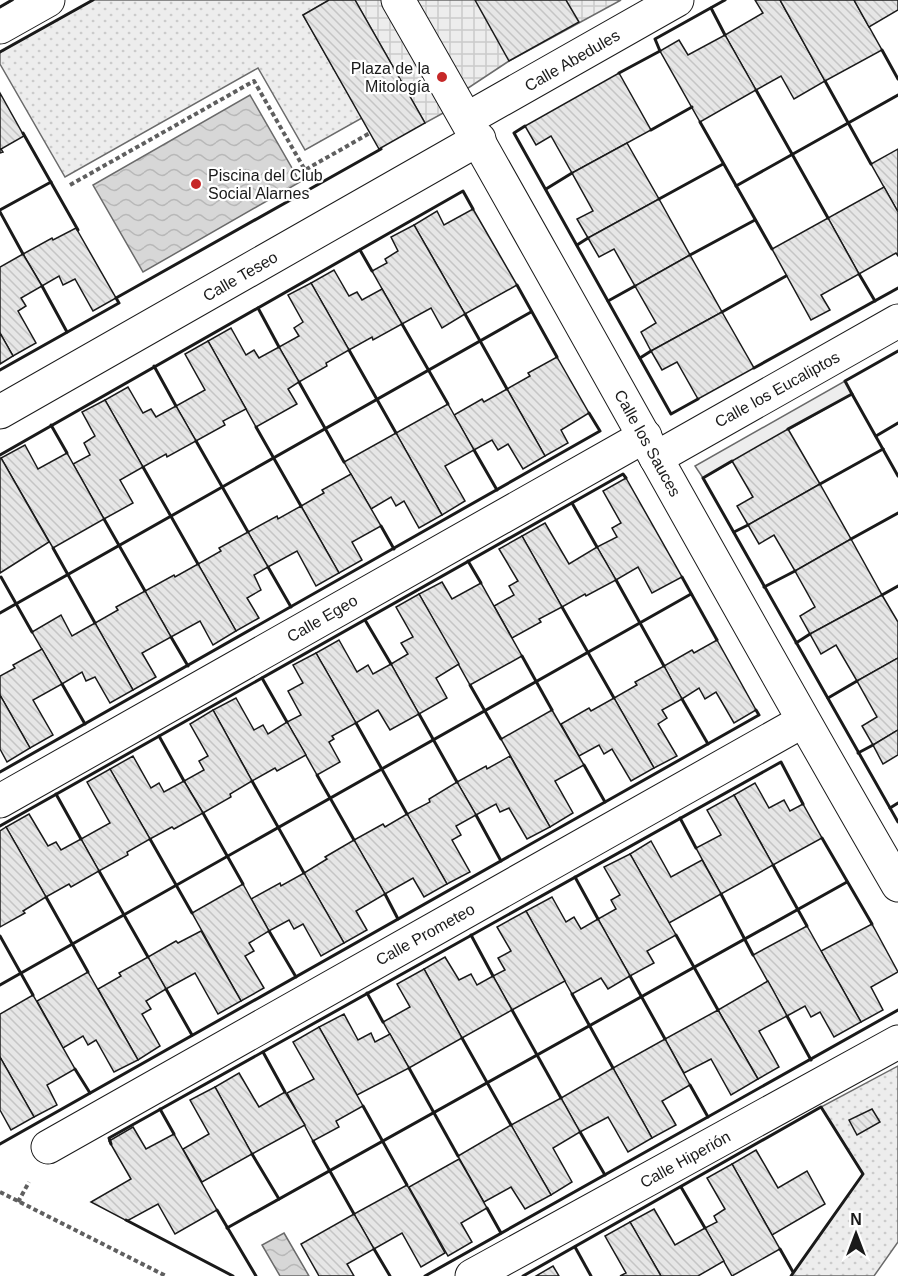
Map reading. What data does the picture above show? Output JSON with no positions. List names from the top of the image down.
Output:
{
  "streets": {
    "street": [
      "Calle Abedules",
      "Calle Teseo",
      "Calle los Eucaliptos",
      "Calle los Sauces",
      "Calle Egeo",
      "Calle Prometeo",
      "Calle Hiperión"
    ]
  },
  "crossings": [
    ["Calle Abedules", "Calle Teseo"],
    ["Calle Abedules", "Calle los Sauces"],
    ["Calle Teseo", "Calle los Sauces"],
    ["Calle los Eucaliptos", "Calle los Sauces"],
    ["Calle los Eucaliptos", "Calle Egeo"],
    ["Calle los Sauces", "Calle Egeo"],
    ["Calle los Sauces", "Calle Prometeo"]
  ],
  "places": ["Plaza de la Mitología", "Piscina del Club Social Alarnes"],
  "north": "top"
}
